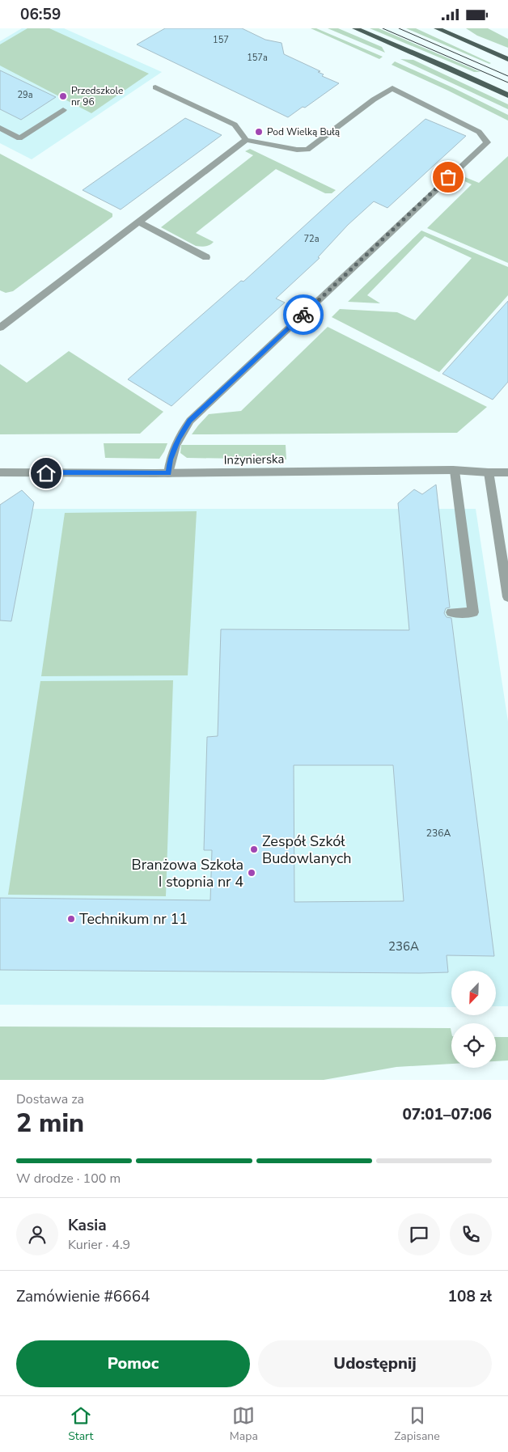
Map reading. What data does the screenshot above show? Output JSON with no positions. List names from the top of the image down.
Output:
{
  "streets": {
    "street": ["Inżynierska"]
  },
  "places": [
    "Przedszkole nr 96",
    "Pod Wielką Bułą",
    "Zespół Szkół Budowlanych",
    "Branżowa Szkoła I stopnia nr 4",
    "Technikum nr 11"
  ],
  "house_numbers": [
    "157",
    "157a",
    "29a",
    "72a",
    "236A",
    "236A"
  ],
  "north": "bottom left",
  "page": {
    "status": "06:59",
    "heading": ["2 min", "Dostawa za", "07:01–07:06"],
    "panel": [
      "Kasia",
      "Kurier · 4.9",
      "Zamówienie #6664",
      "108 zł"
    ],
    "bar": "W drodze · 100 m",
    "buttons": ["Pomoc", "Udostępnij"],
    "tabs": ["Start", "Mapa", "Zapisane"]
  }
}
